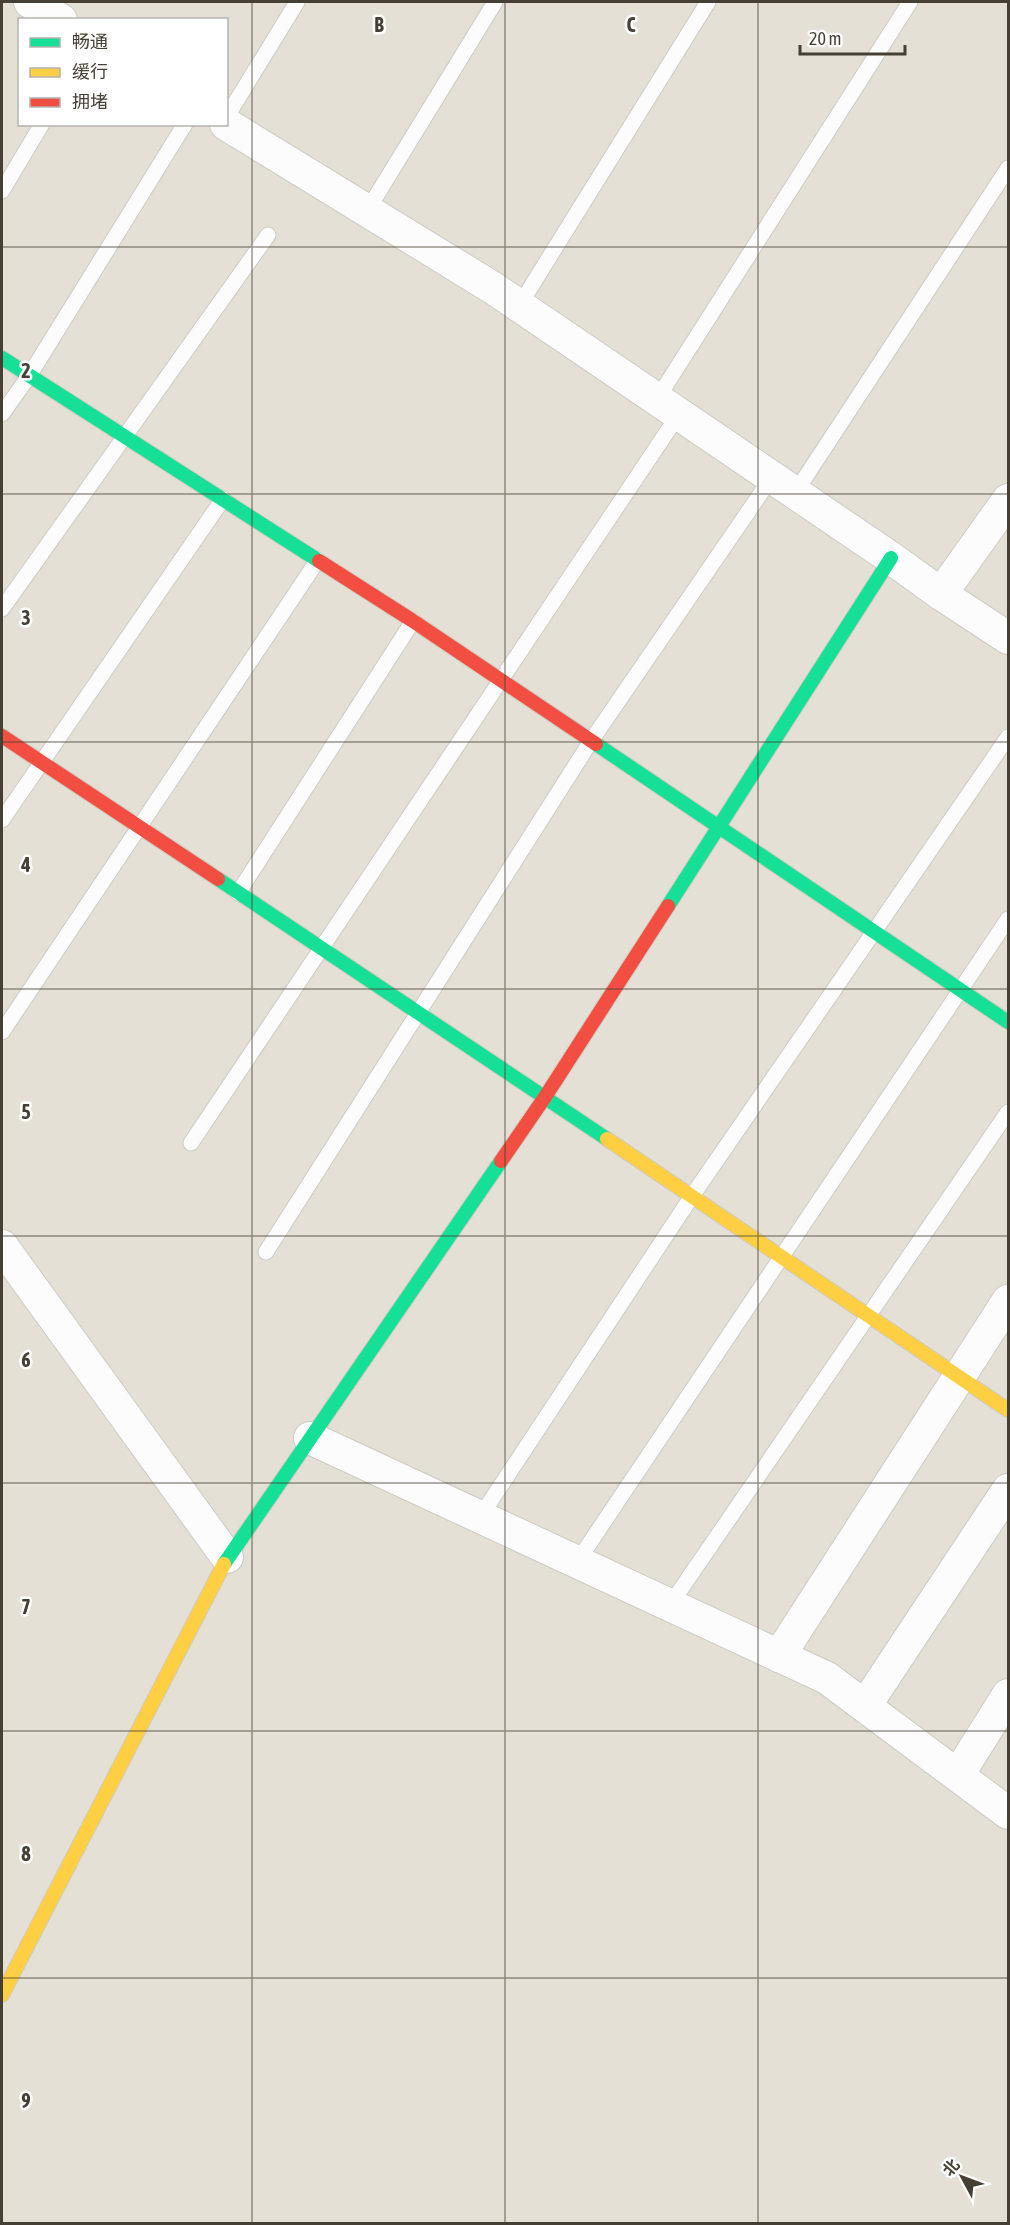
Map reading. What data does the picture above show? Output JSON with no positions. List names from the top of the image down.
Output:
{
  "legend": ["畅通", "缓行", "拥堵"],
  "scale_bar": "20 m",
  "north": "top left",
  "grid": {
    "columns": ["B", "C"],
    "rows": [
      "2",
      "3",
      "4",
      "5",
      "6",
      "7",
      "8",
      "9"
    ]
  }
}
